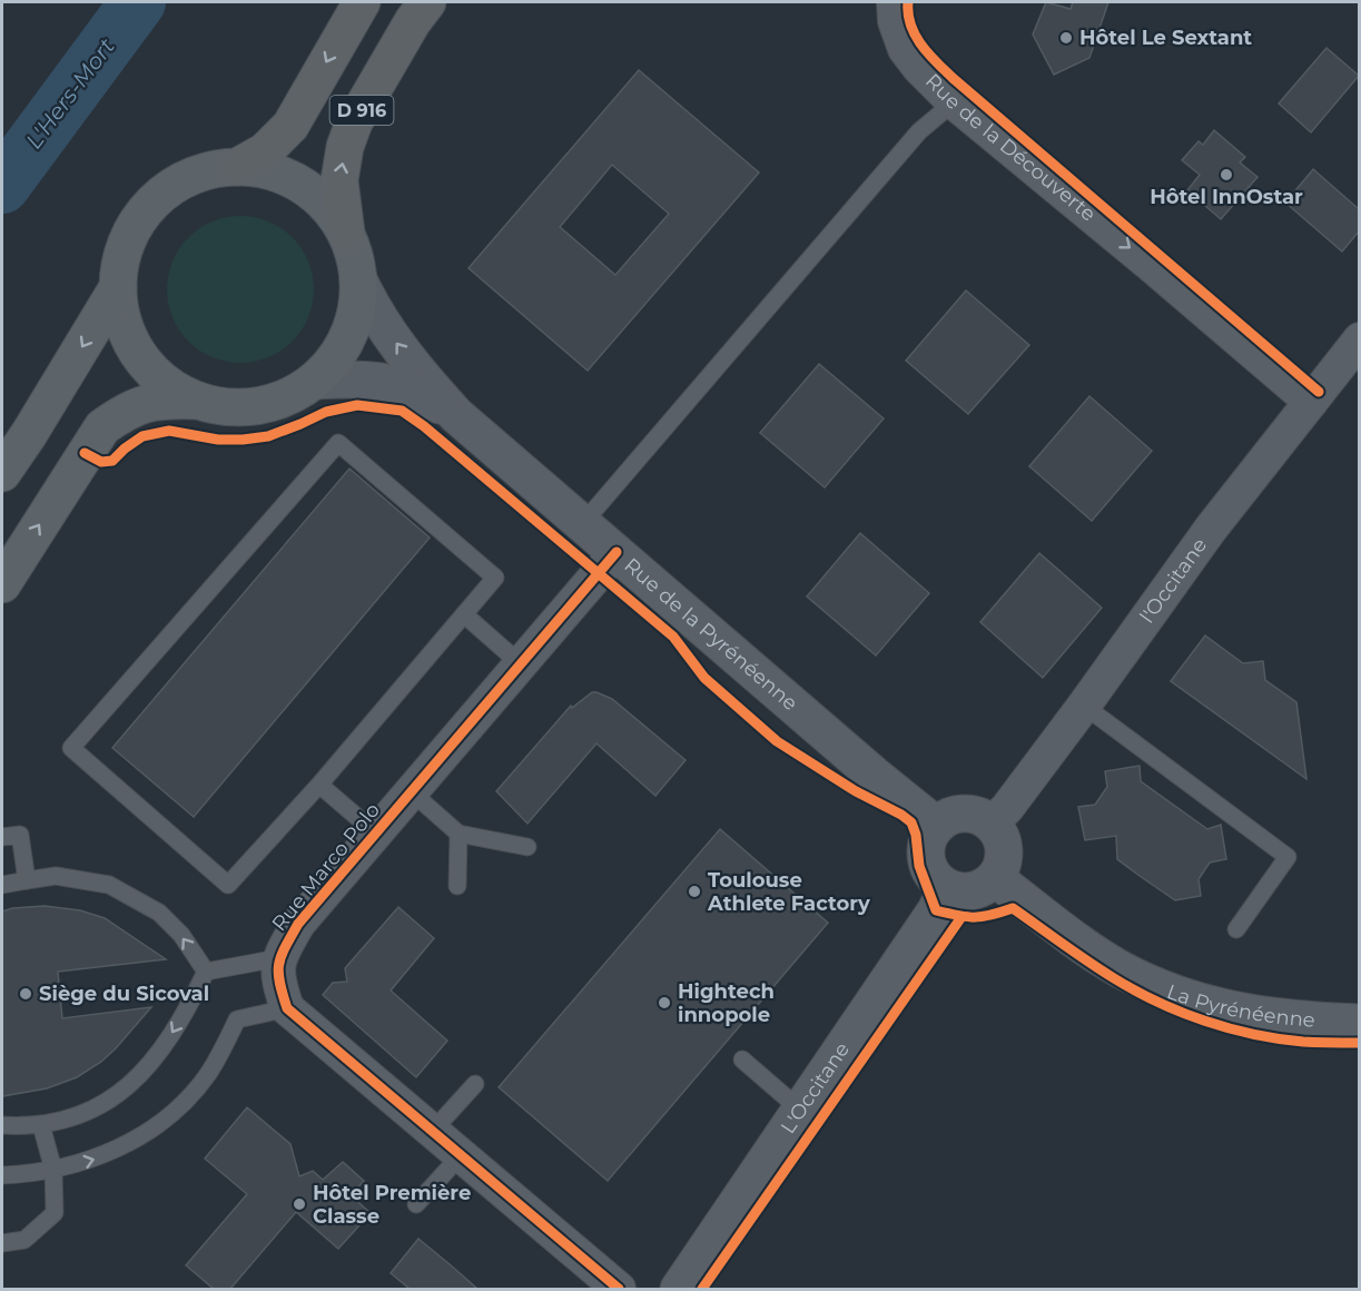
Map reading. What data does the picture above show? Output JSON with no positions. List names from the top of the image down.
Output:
{
  "streets": {
    "highway": ["D 916"],
    "street": [
      "Rue de la Découverte",
      "l'Occitane",
      "Rue de la Pyrénéenne",
      "Rue Marco Polo",
      "La Pyrénéenne",
      "L'Occitane"
    ]
  },
  "crossings": [
    ["Rue de la Découverte", "l'Occitane"],
    ["l'Occitane", "Rue de la Pyrénéenne"],
    ["l'Occitane", "La Pyrénéenne"],
    ["l'Occitane", "L'Occitane"],
    ["Rue de la Pyrénéenne", "Rue Marco Polo"],
    ["Rue de la Pyrénéenne", "La Pyrénéenne"],
    ["Rue de la Pyrénéenne", "L'Occitane"],
    ["La Pyrénéenne", "L'Occitane"]
  ],
  "one_way": ["Rue de la Découverte"],
  "water": ["L'Hers-Mort"],
  "places": [
    "Hôtel Le Sextant",
    "Hôtel InnOstar",
    "Toulouse Athlete Factory",
    "Siège du Sicoval",
    "Hightech innopole",
    "Hôtel Première Classe"
  ]
}
